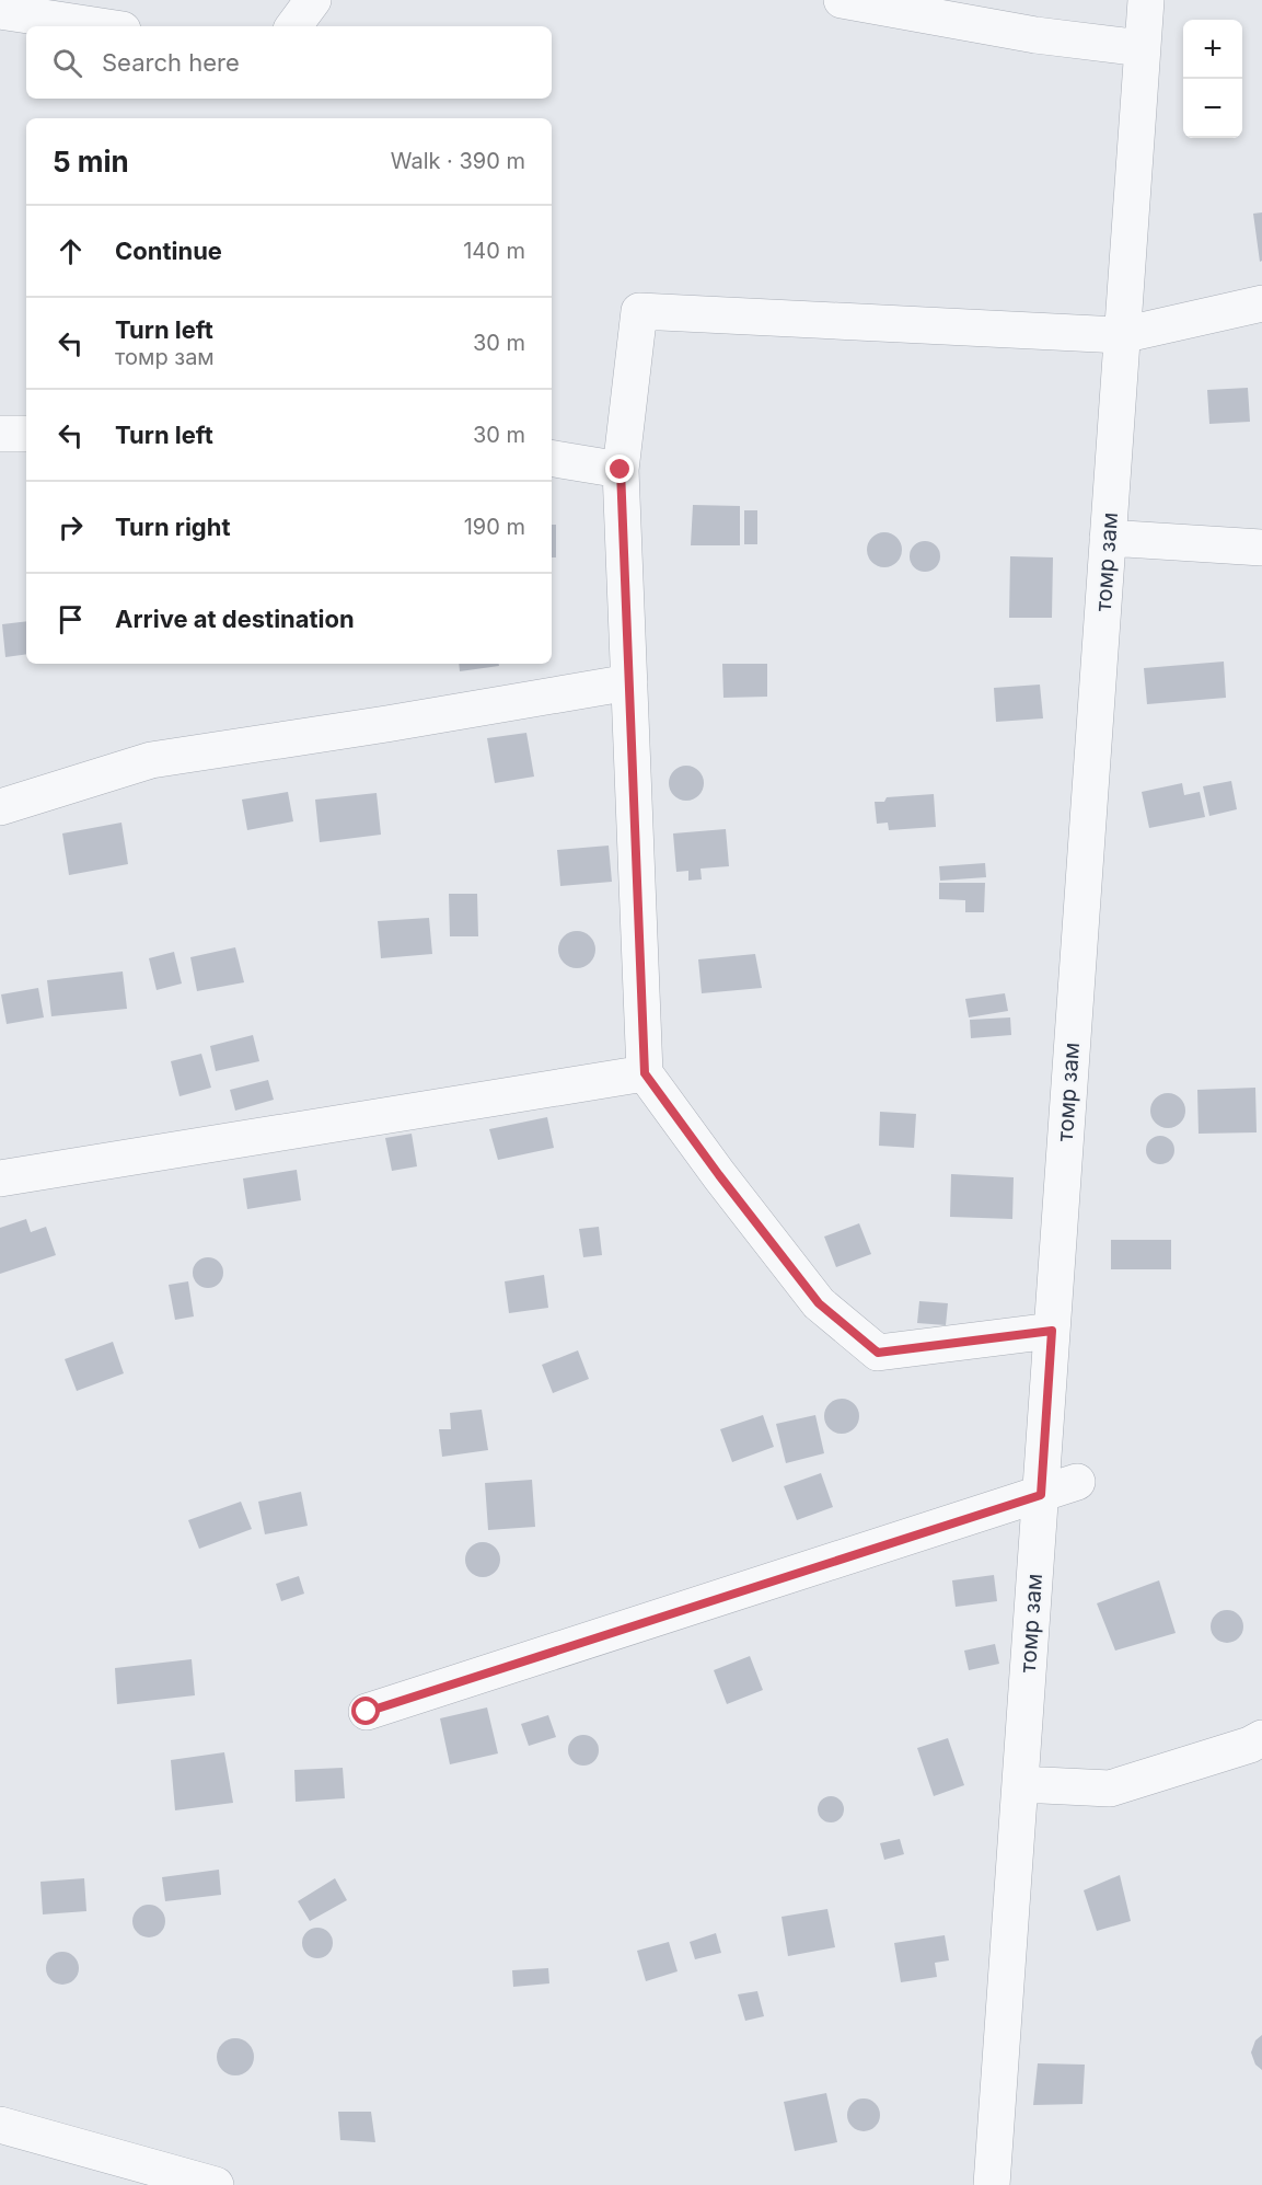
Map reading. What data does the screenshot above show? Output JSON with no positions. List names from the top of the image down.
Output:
{
  "streets": {
    "street": ["томр зам"]
  },
  "page": {
    "map_buttons": ["+", "−"],
    "search": "Search here",
    "heading": ["5 min", "Walk · 390 m"],
    "list": [
      ["Continue", "140 m"],
      ["Turn left", "томр зам", "30 m"],
      ["Turn left", "30 m"],
      ["Turn right", "190 m"],
      "Arrive at destination"
    ]
  }
}
